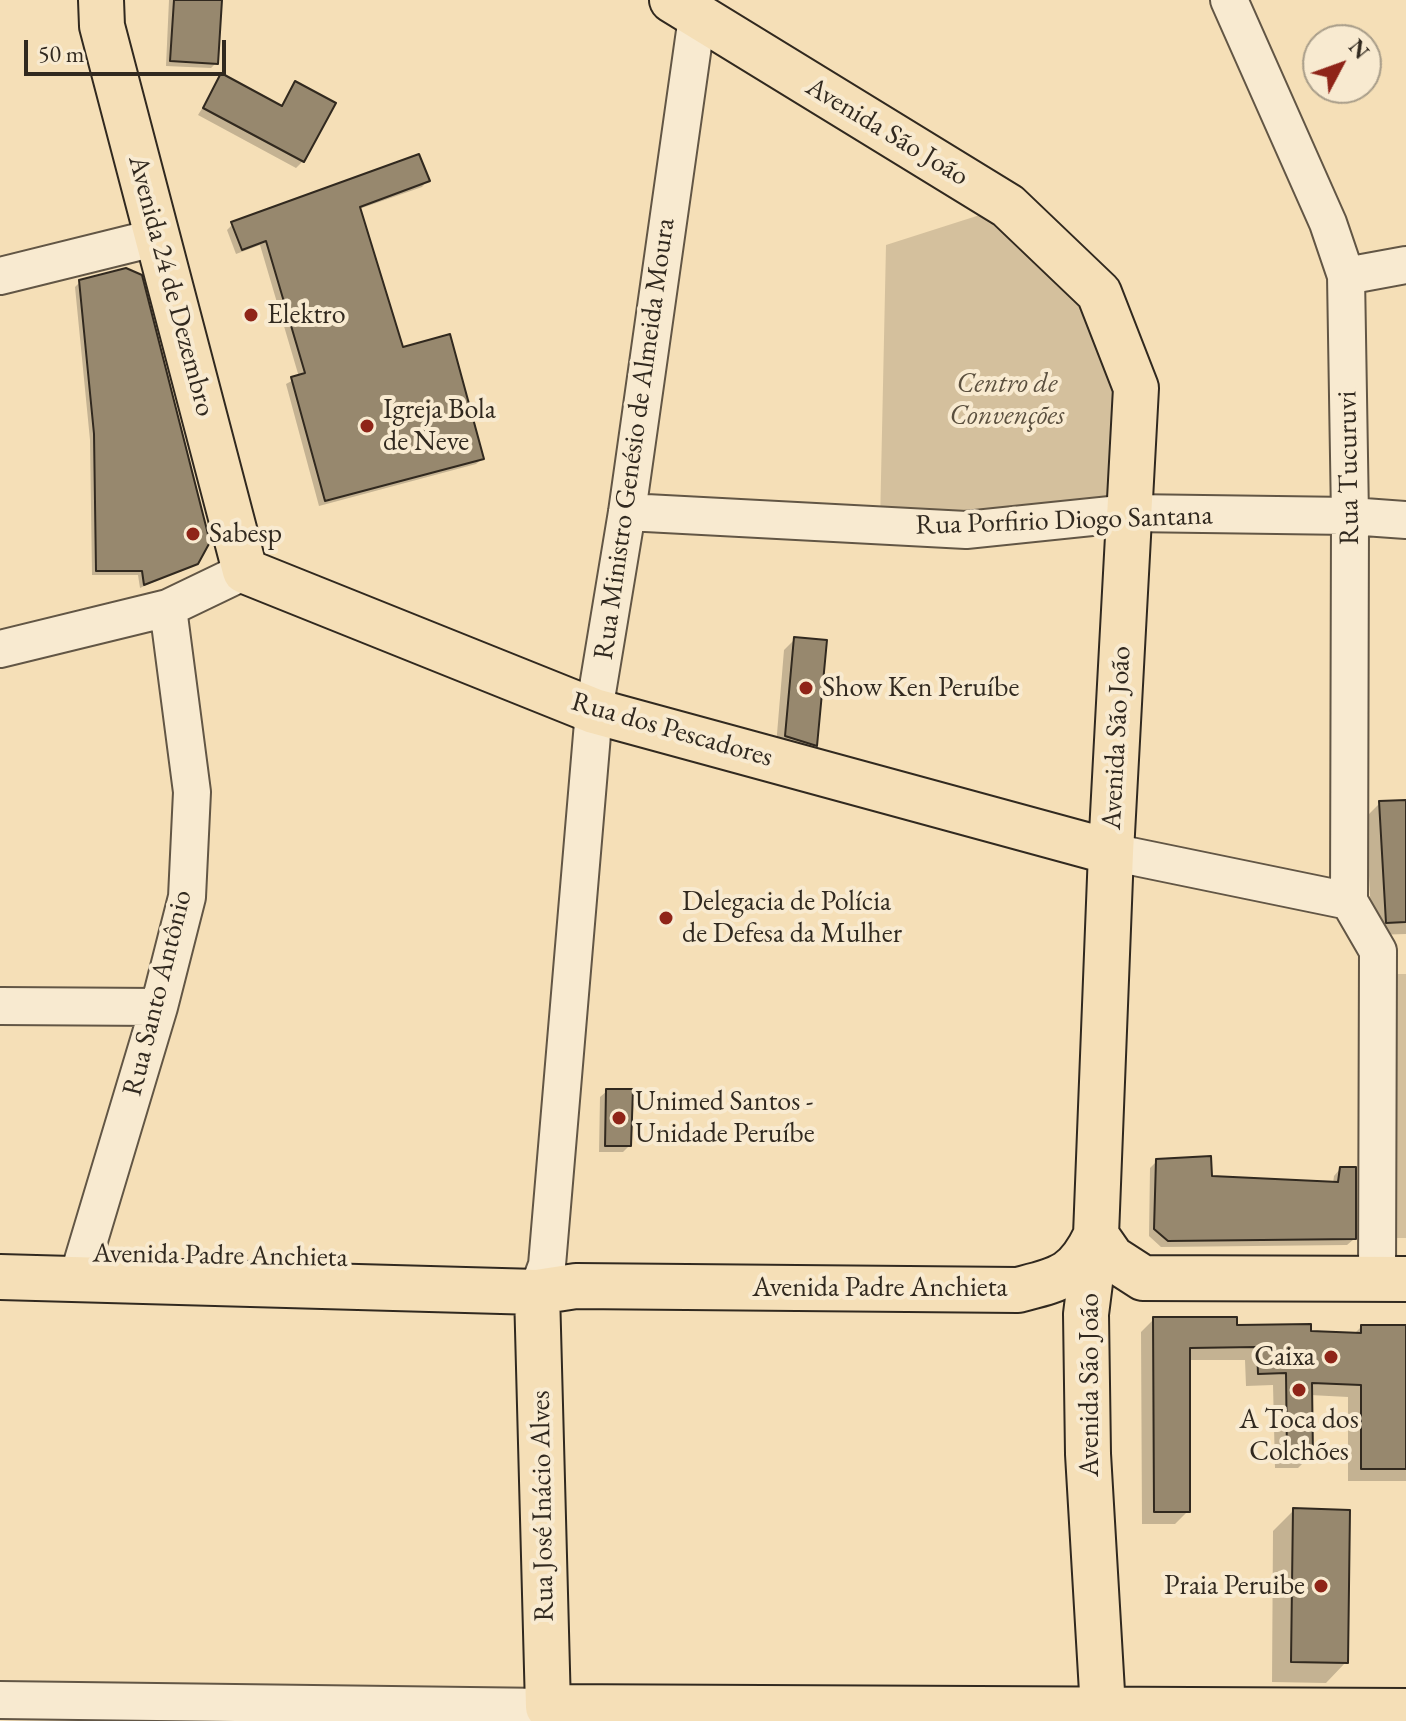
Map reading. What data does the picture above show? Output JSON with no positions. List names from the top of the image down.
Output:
{
  "streets": {
    "main road": [
      "Avenida São João",
      "Avenida 24 de Dezembro",
      "Rua dos Pescadores",
      "Avenida Padre Anchieta",
      "Rua José Inácio Alves"
    ],
    "street": [
      "Rua Ministro Genésio de Almeida Moura",
      "Rua Tucuruvi",
      "Rua Porfirio Diogo Santana",
      "Rua Santo Antônio"
    ]
  },
  "crossings": [
    ["Avenida São João", "Rua Ministro Genésio de Almeida Moura"],
    ["Avenida São João", "Rua Porfirio Diogo Santana"],
    ["Avenida São João", "Rua dos Pescadores"],
    ["Avenida São João", "Avenida Padre Anchieta"],
    ["Avenida 24 de Dezembro", "Rua dos Pescadores"],
    ["Rua Ministro Genésio de Almeida Moura", "Rua Porfirio Diogo Santana"],
    ["Rua Ministro Genésio de Almeida Moura", "Rua dos Pescadores"],
    ["Rua Ministro Genésio de Almeida Moura", "Avenida Padre Anchieta"],
    ["Rua Ministro Genésio de Almeida Moura", "Rua José Inácio Alves"],
    ["Rua Tucuruvi", "Rua Porfirio Diogo Santana"],
    ["Rua Santo Antônio", "Avenida Padre Anchieta"],
    ["Avenida Padre Anchieta", "Rua José Inácio Alves"]
  ],
  "parks": ["Centro de Convenções"],
  "places": [
    "Elektro",
    "Igreja Bola de Neve",
    "Sabesp",
    "Show Ken Peruíbe",
    "Delegacia de Polícia de Defesa da Mulher",
    "Unimed Santos - Unidade Peruíbe",
    "Caixa",
    "A Toca dos Colchões",
    "Praia Peruibe"
  ],
  "scale_bar": "50 m",
  "north": "top right"
}
